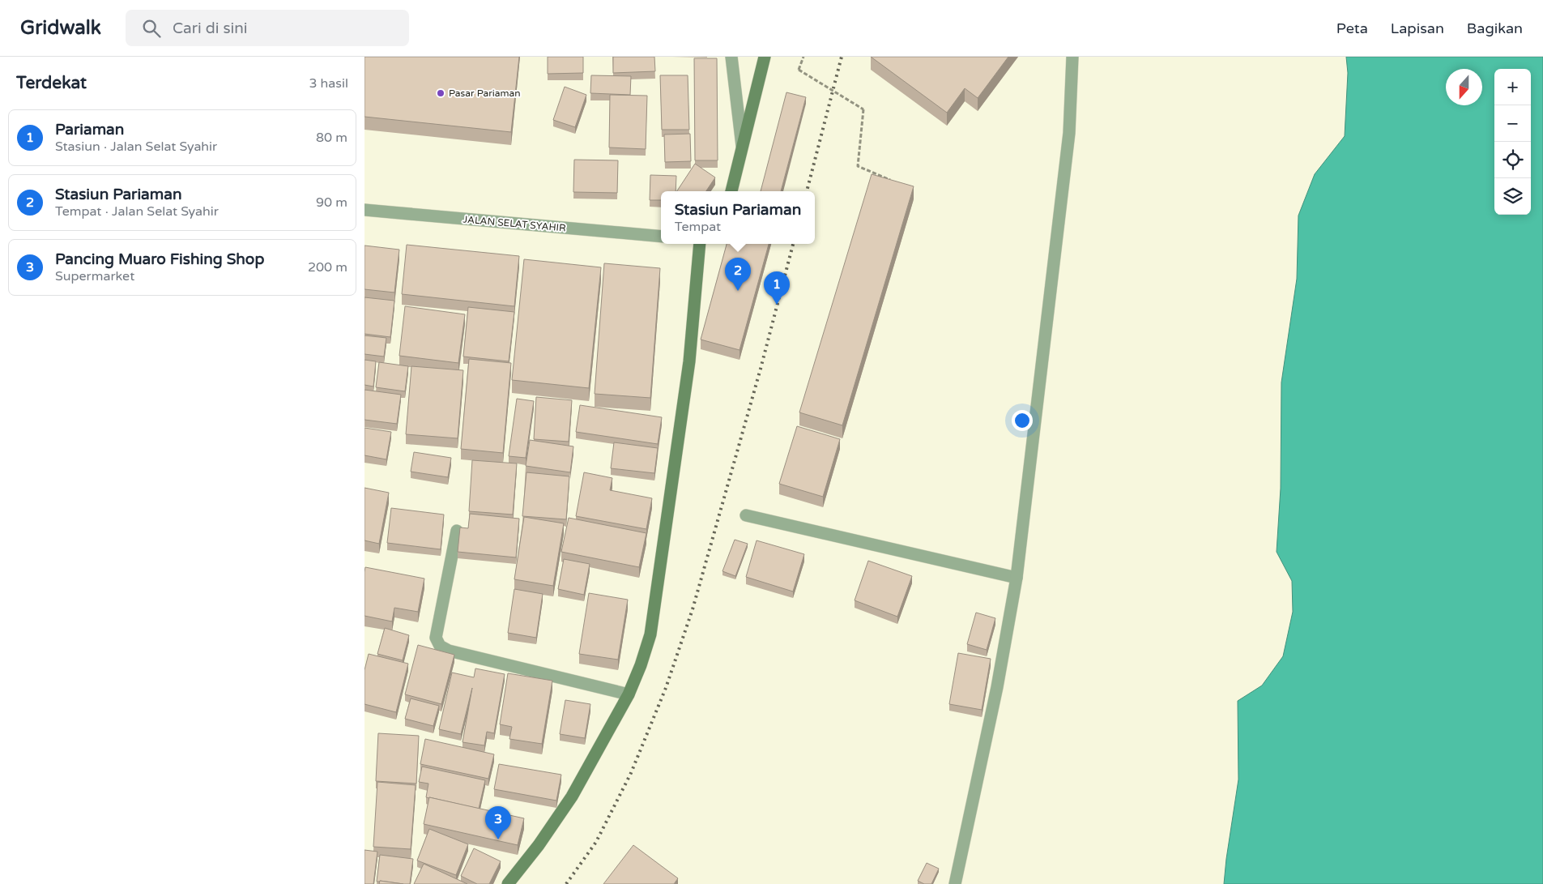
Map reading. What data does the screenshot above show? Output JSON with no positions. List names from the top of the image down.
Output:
{
  "streets": {
    "street": ["JALAN SELAT SYAHIR"]
  },
  "places": ["Pasar Pariaman"],
  "north": "bottom",
  "page": {
    "header": "Gridwalk",
    "search": "Cari di sini",
    "nav": ["Peta", "Lapisan", "Bagikan"],
    "heading": ["Terdekat", "3 hasil"],
    "map_buttons": ["+", "−"],
    "list": [
      {
        "mark": "1",
        "name": "Pariaman",
        "note": "Stasiun · Jalan Selat Syahir",
        "value": "80 m"
      },
      {
        "mark": "2",
        "name": "Stasiun Pariaman",
        "note": "Tempat · Jalan Selat Syahir",
        "value": "90 m"
      },
      {
        "mark": "3",
        "name": "Pancing Muaro Fishing Shop",
        "note": "Supermarket",
        "value": "200 m"
      }
    ],
    "popup": ["Stasiun Pariaman", "Tempat"],
    "pins": ["2", "1", "3"]
  }
}
